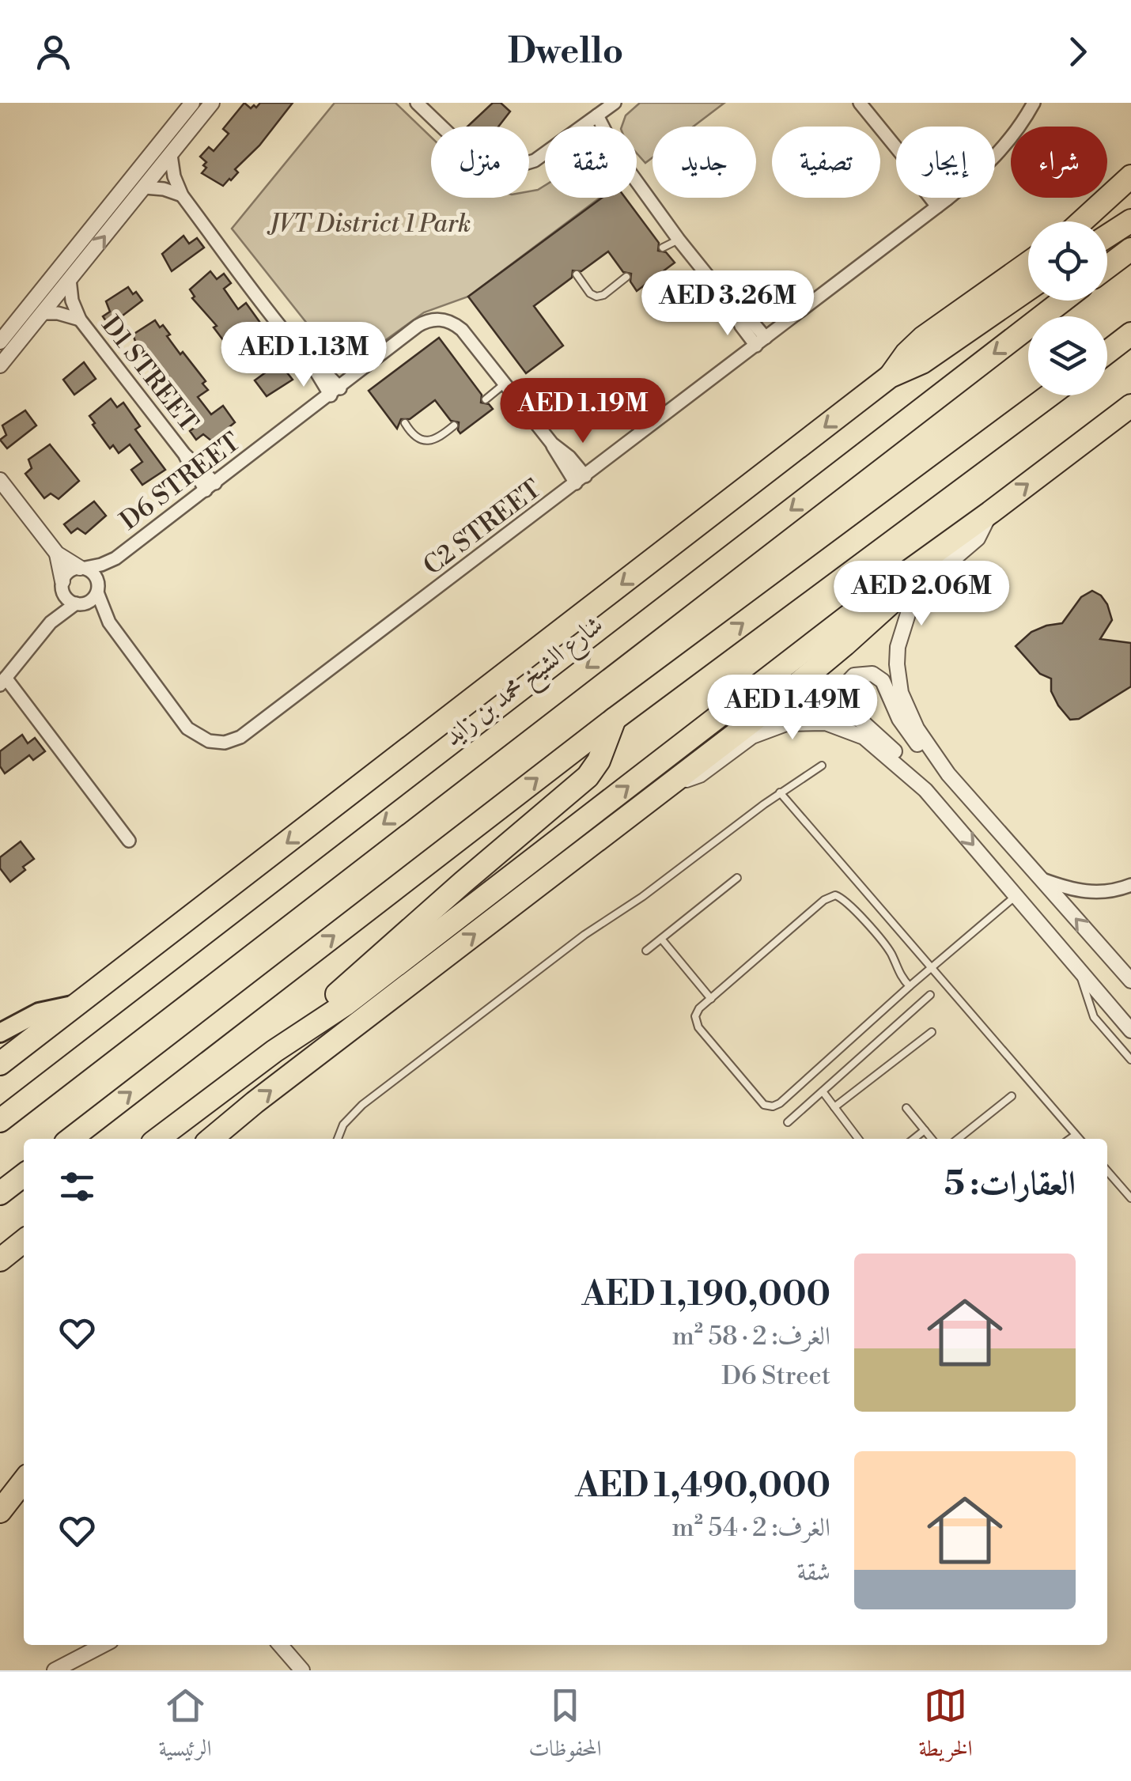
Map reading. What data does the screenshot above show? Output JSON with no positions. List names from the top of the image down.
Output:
{
  "streets": {
    "highway": ["شارع الشيخ محمد بن زايد"],
    "street": ["D1 STREET", "D6 STREET", "C2 STREET"]
  },
  "crossings": [
    ["D1 STREET", "D6 STREET"],
    ["D6 STREET", "C2 STREET"]
  ],
  "parks": ["JVT District 1 Park"],
  "page": {
    "header": "Dwello",
    "chip": [
      "شراء",
      "إيجار",
      "تصفية",
      "جديد",
      "شقة",
      "منزل"
    ],
    "price": [
      "AED 3.26M",
      "AED 1.13M",
      "AED 1.19M",
      "AED 2.06M",
      "AED 1.49M"
    ],
    "heading": "العقارات: 5",
    "list": [
      {
        "name": "AED 1,190,000",
        "note": "الغرف: 2 · 58 m² · D6 Street"
      },
      {
        "name": "AED 1,490,000",
        "note": "الغرف: 2 · 54 m² · شقة"
      }
    ],
    "tabs": ["الخريطة", "المحفوظات", "الرئيسية"]
  }
}
